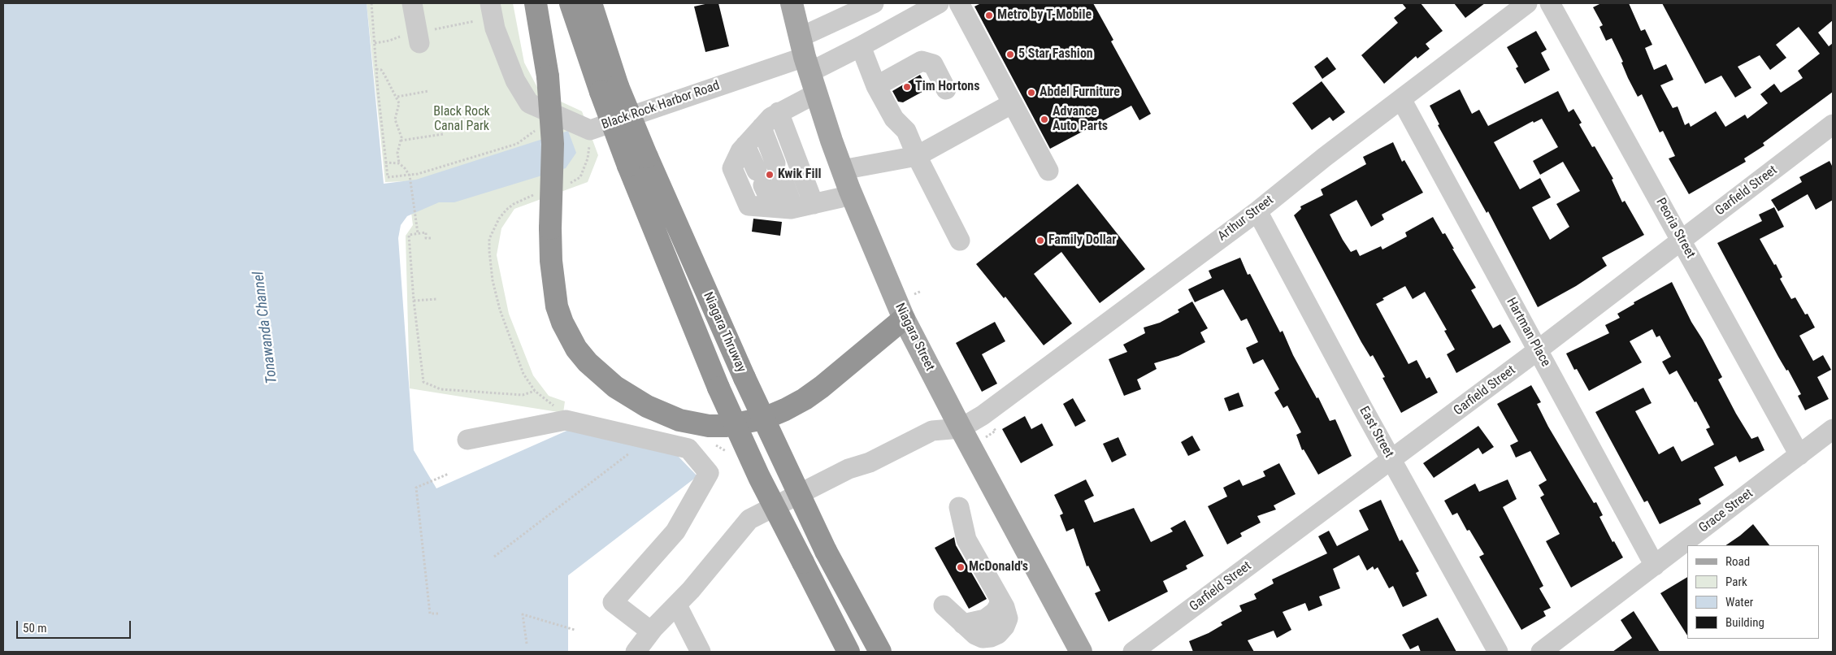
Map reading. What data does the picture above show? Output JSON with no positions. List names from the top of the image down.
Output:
{
  "streets": {
    "highway": ["Niagara Thruway"],
    "main road": ["Niagara Street"],
    "street": [
      "Black Rock Harbor Road",
      "Garfield Street",
      "Arthur Street",
      "Peoria Street",
      "Hartman Place",
      "East Street",
      "Grace Street"
    ]
  },
  "crossings": [
    ["Black Rock Harbor Road", "Niagara Street"],
    ["Garfield Street", "Peoria Street"],
    ["Garfield Street", "Hartman Place"],
    ["Garfield Street", "East Street"],
    ["Arthur Street", "Hartman Place"],
    ["Arthur Street", "Niagara Street"],
    ["Arthur Street", "East Street"],
    ["Peoria Street", "Grace Street"],
    ["Hartman Place", "Grace Street"]
  ],
  "water": ["Tonawanda Channel"],
  "parks": ["Black Rock Canal Park"],
  "places": [
    "Metro by T-Mobile",
    "5 Star Fashion",
    "Tim Hortons",
    "Abdel Furniture",
    "Advance Auto Parts",
    "Kwik Fill",
    "Family Dollar",
    "McDonald's"
  ],
  "legend": [
    "Road",
    "Park",
    "Water",
    "Building"
  ],
  "scale_bar": "50 m"
}
